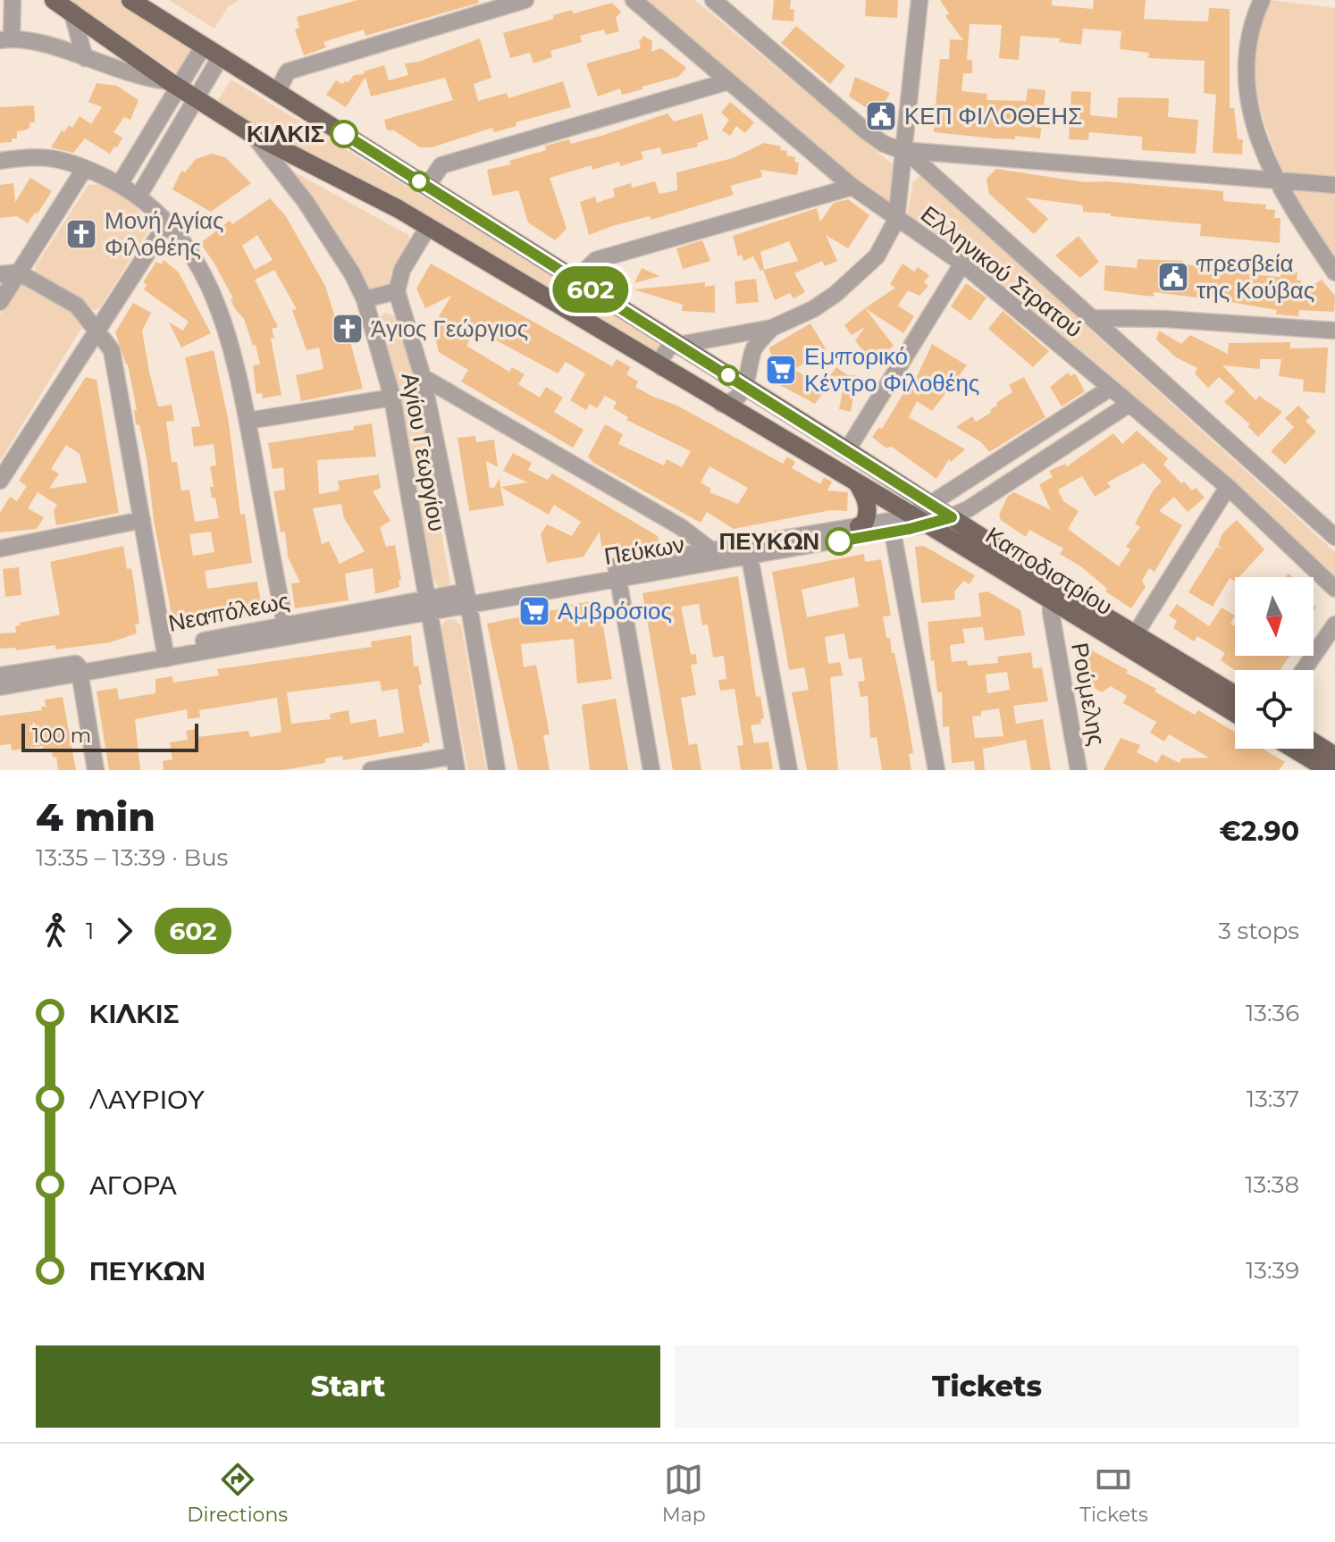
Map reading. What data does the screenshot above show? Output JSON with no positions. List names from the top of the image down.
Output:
{
  "streets": {
    "main road": ["Καποδιστρίου"],
    "street": [
      "Ελληνικού Στρατού",
      "Αγίου Γεωργίου",
      "Πεύκων",
      "Νεαπόλεως",
      "Ρούμελης"
    ]
  },
  "crossings": [
    ["Ελληνικού Στρατού", "Πεύκων"],
    ["Αγίου Γεωργίου", "Πεύκων"],
    ["Αγίου Γεωργίου", "Καποδιστρίου"],
    ["Αγίου Γεωργίου", "Νεαπόλεως"],
    ["Πεύκων", "Καποδιστρίου"],
    ["Πεύκων", "Νεαπόλεως"],
    ["Καποδιστρίου", "Ρούμελης"]
  ],
  "places": {
    "public building": ["ΚΕΠ ΦΙΛΟΘΕΗΣ", "πρεσβεία της Κούβας"],
    "other": ["ΚΙΛΚΙΣ", "ΠΕΥΚΩΝ"],
    "church": ["Μονή Αγίας Φιλοθέης", "Άγιος Γεώργιος"],
    "supermarket": ["Εμπορικό Κέντρο Φιλοθέης", "Αμβρόσιος"]
  },
  "lines": ["bus line 602"],
  "scale_bar": "100 m",
  "north": "bottom",
  "page": {
    "on_map": "602",
    "scale": "100 m",
    "heading": ["4 min", "13:35 – 13:39 · Bus", "€2.90"],
    "legs": ["1", "602", "3 stops"],
    "list": [
      {
        "name": "ΚΙΛΚΙΣ",
        "value": "13:36"
      },
      {
        "name": "ΛΑΥΡΙΟΥ",
        "value": "13:37"
      },
      {
        "name": "ΑΓΟΡΑ",
        "value": "13:38"
      },
      {
        "name": "ΠΕΥΚΩΝ",
        "value": "13:39"
      }
    ],
    "buttons": ["Start", "Tickets"],
    "tabs": ["Directions", "Map", "Tickets"]
  }
}
